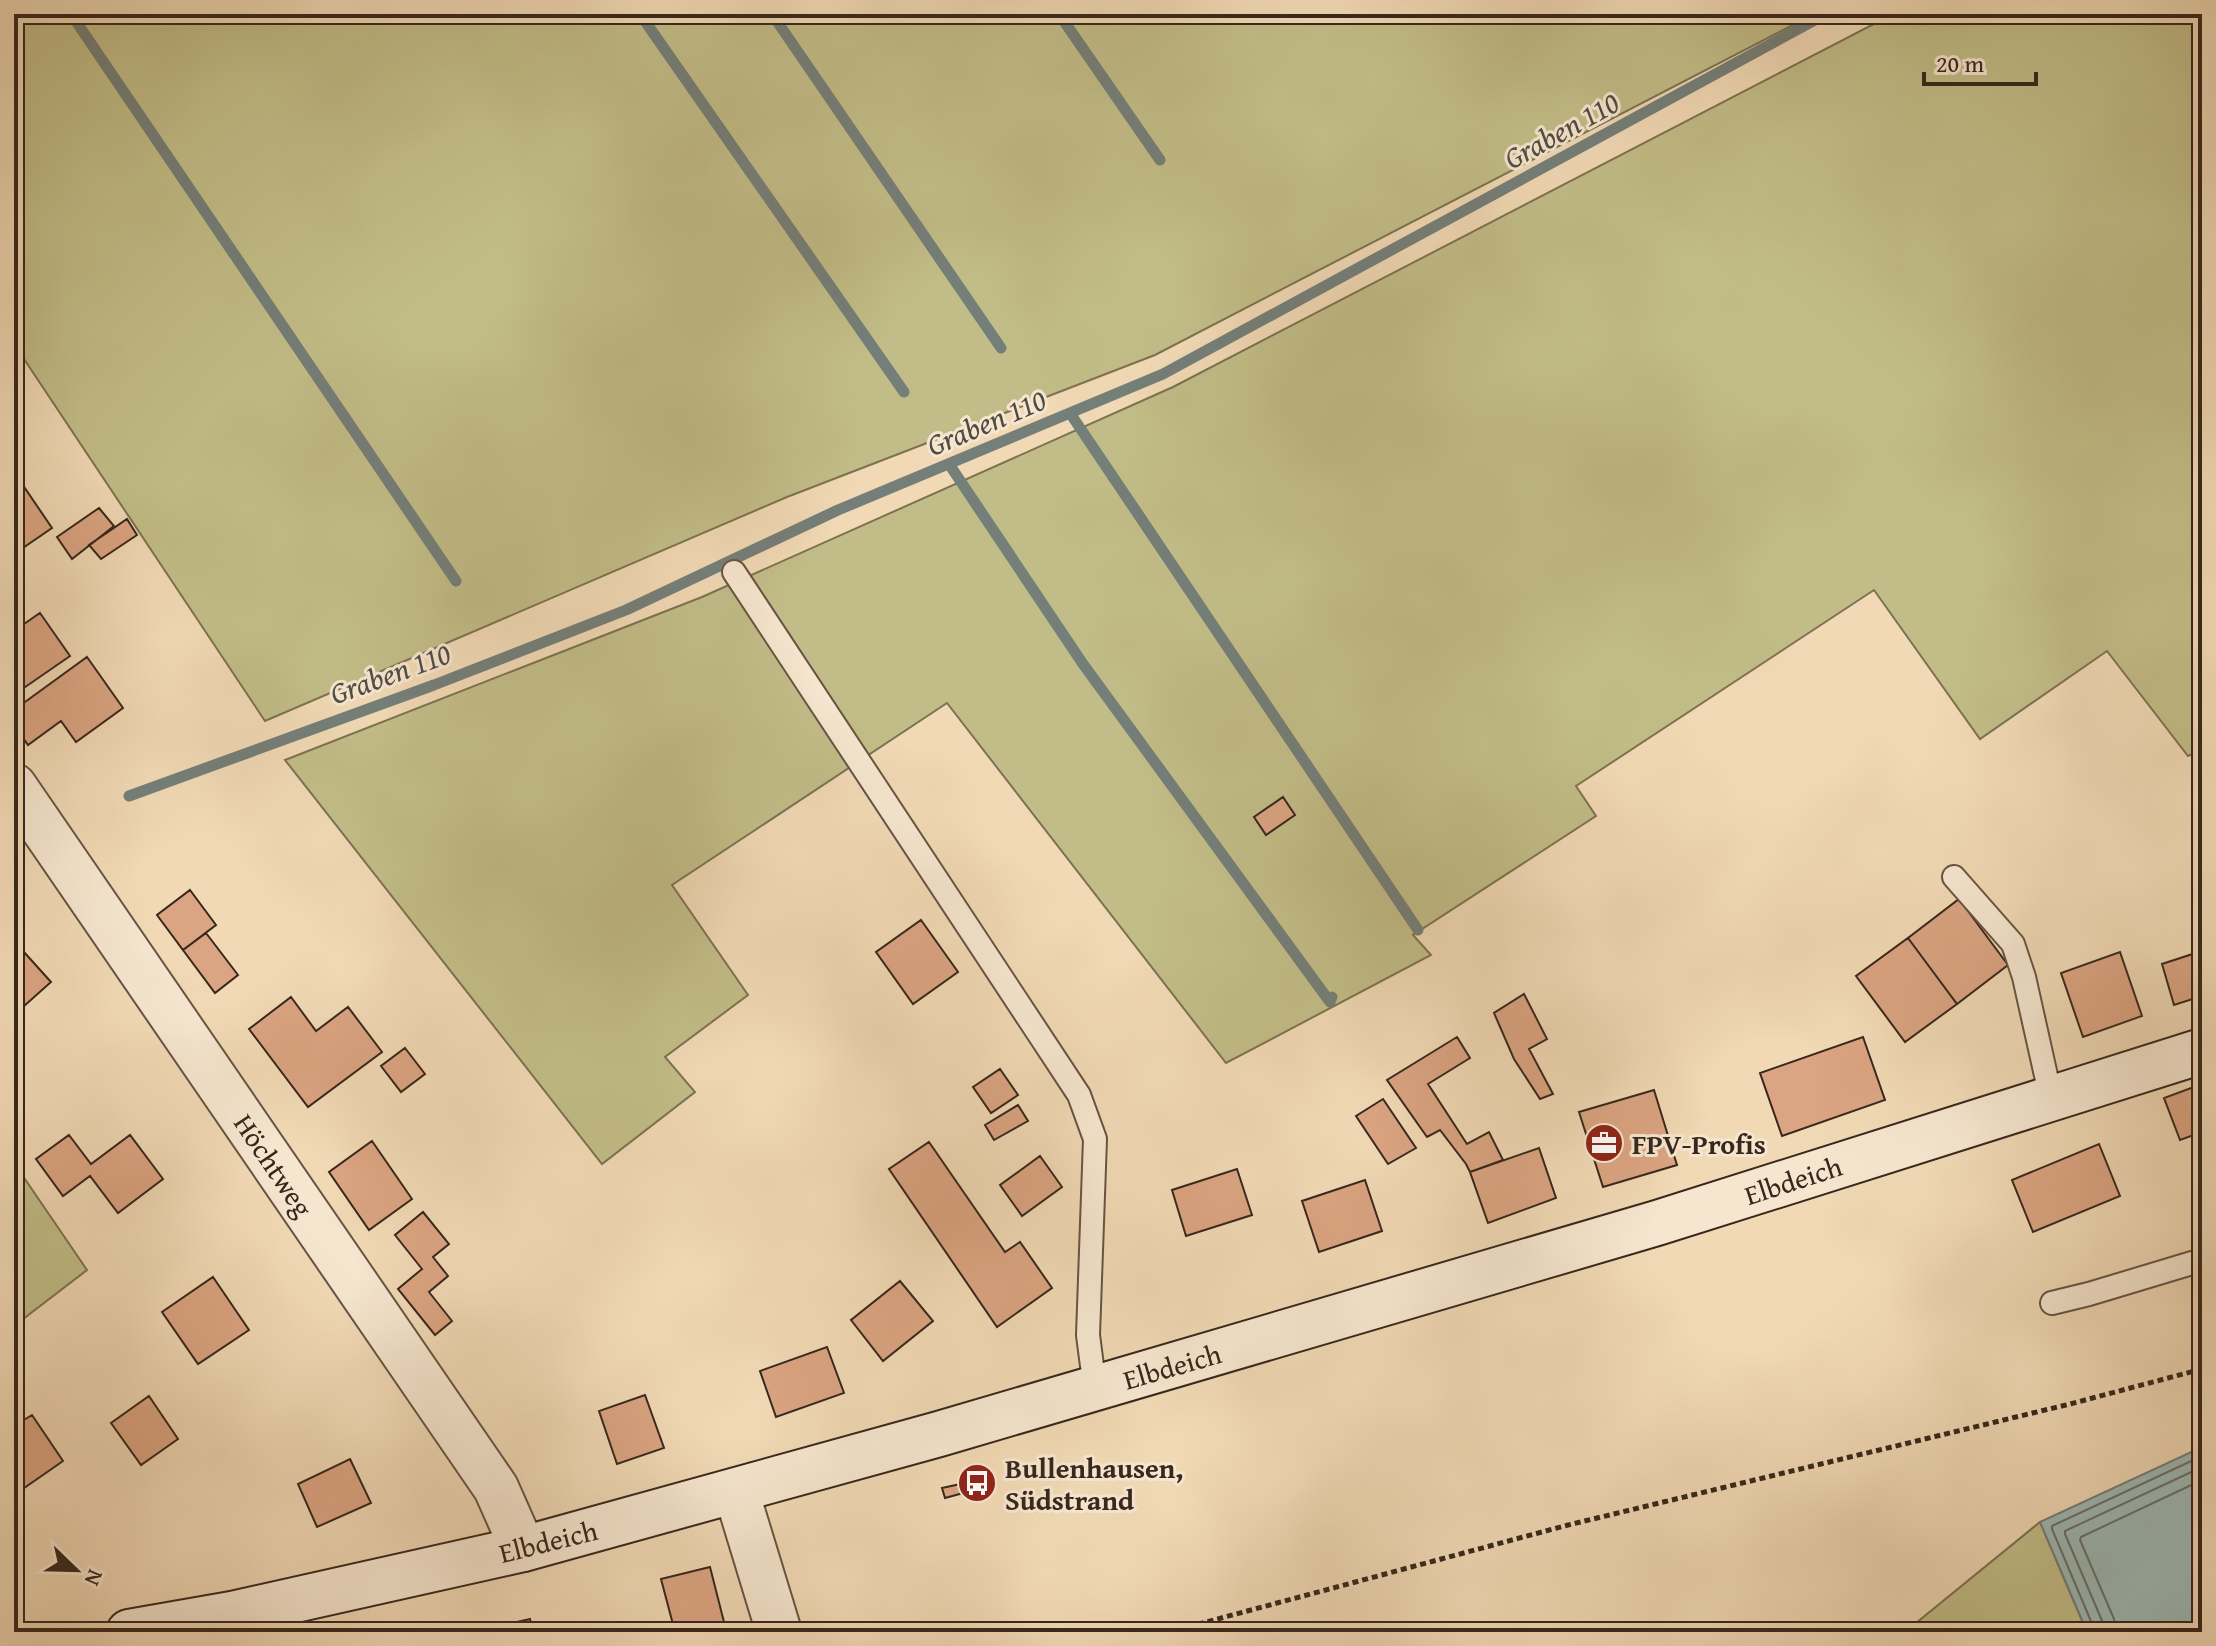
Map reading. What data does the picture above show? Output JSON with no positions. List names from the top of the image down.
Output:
{
  "streets": {
    "street": ["Höchtweg", "Elbdeich"]
  },
  "crossings": [
    ["Höchtweg", "Elbdeich"]
  ],
  "water": ["Graben 110"],
  "places": {
    "office": ["FPV-Profis"],
    "bus stop": ["Bullenhausen, Südstrand"]
  },
  "scale_bar": "20 m",
  "north": "bottom right"
}
